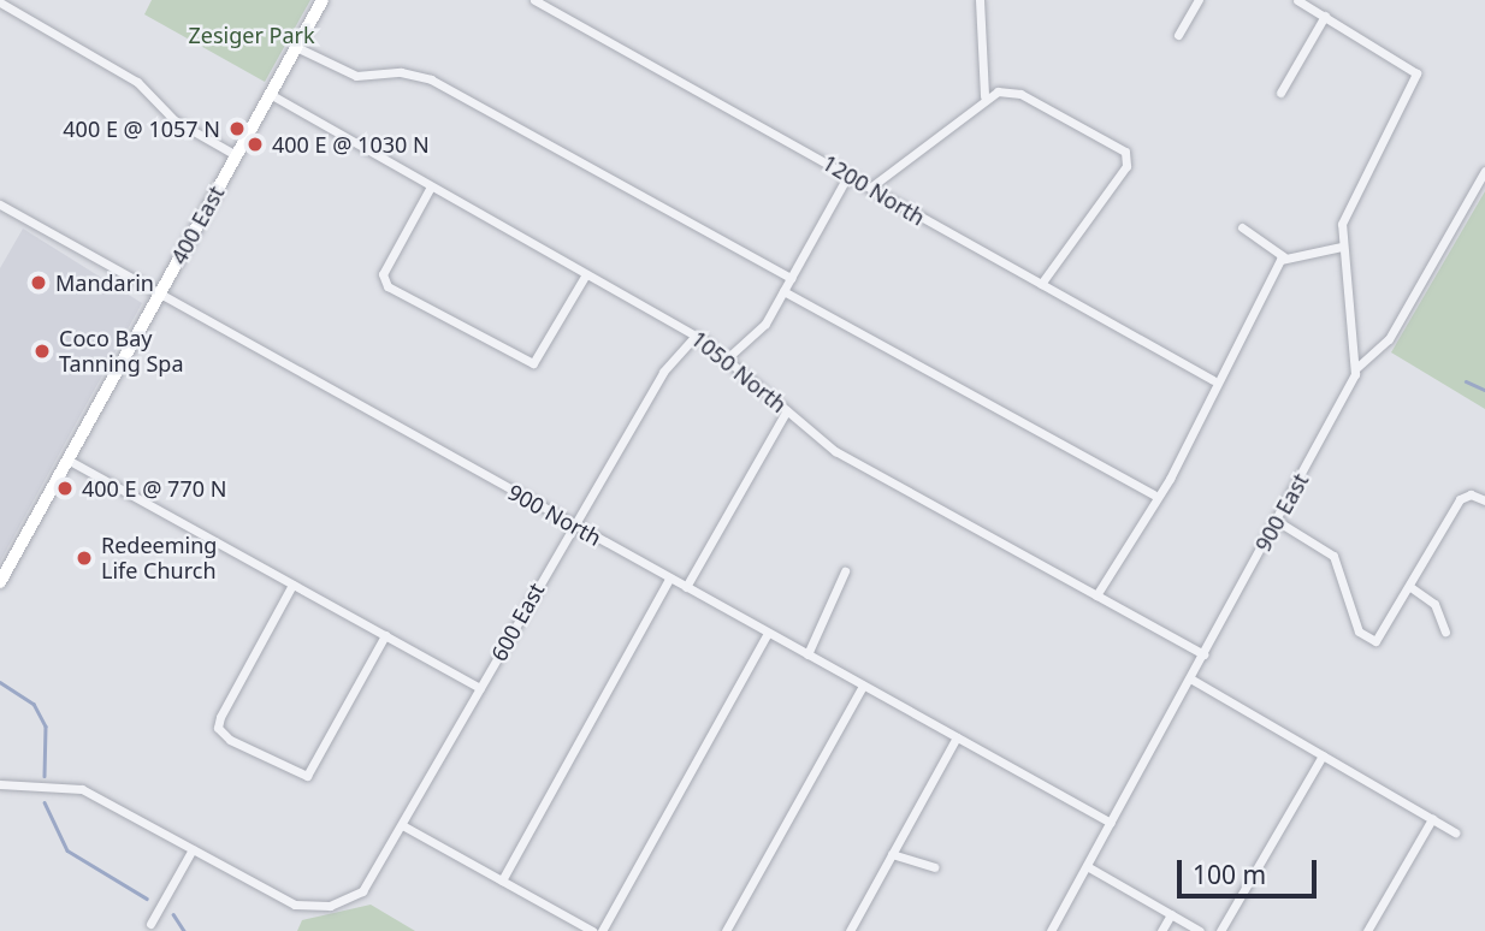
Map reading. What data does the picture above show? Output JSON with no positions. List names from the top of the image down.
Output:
{
  "streets": {
    "main road": ["400 East"],
    "street": [
      "1200 North",
      "1050 North",
      "900 East",
      "900 North",
      "600 East"
    ]
  },
  "crossings": [
    ["400 East", "1050 North"],
    ["400 East", "900 North"],
    ["1050 North", "900 East"],
    ["1050 North", "600 East"],
    ["900 East", "900 North"],
    ["900 North", "600 East"]
  ],
  "parks": ["Zesiger Park"],
  "places": [
    "400 E @ 1057 N",
    "400 E @ 1030 N",
    "Mandarin",
    "Coco Bay Tanning Spa",
    "400 E @ 770 N",
    "Redeeming Life Church"
  ],
  "scale_bar": "100 m"
}
